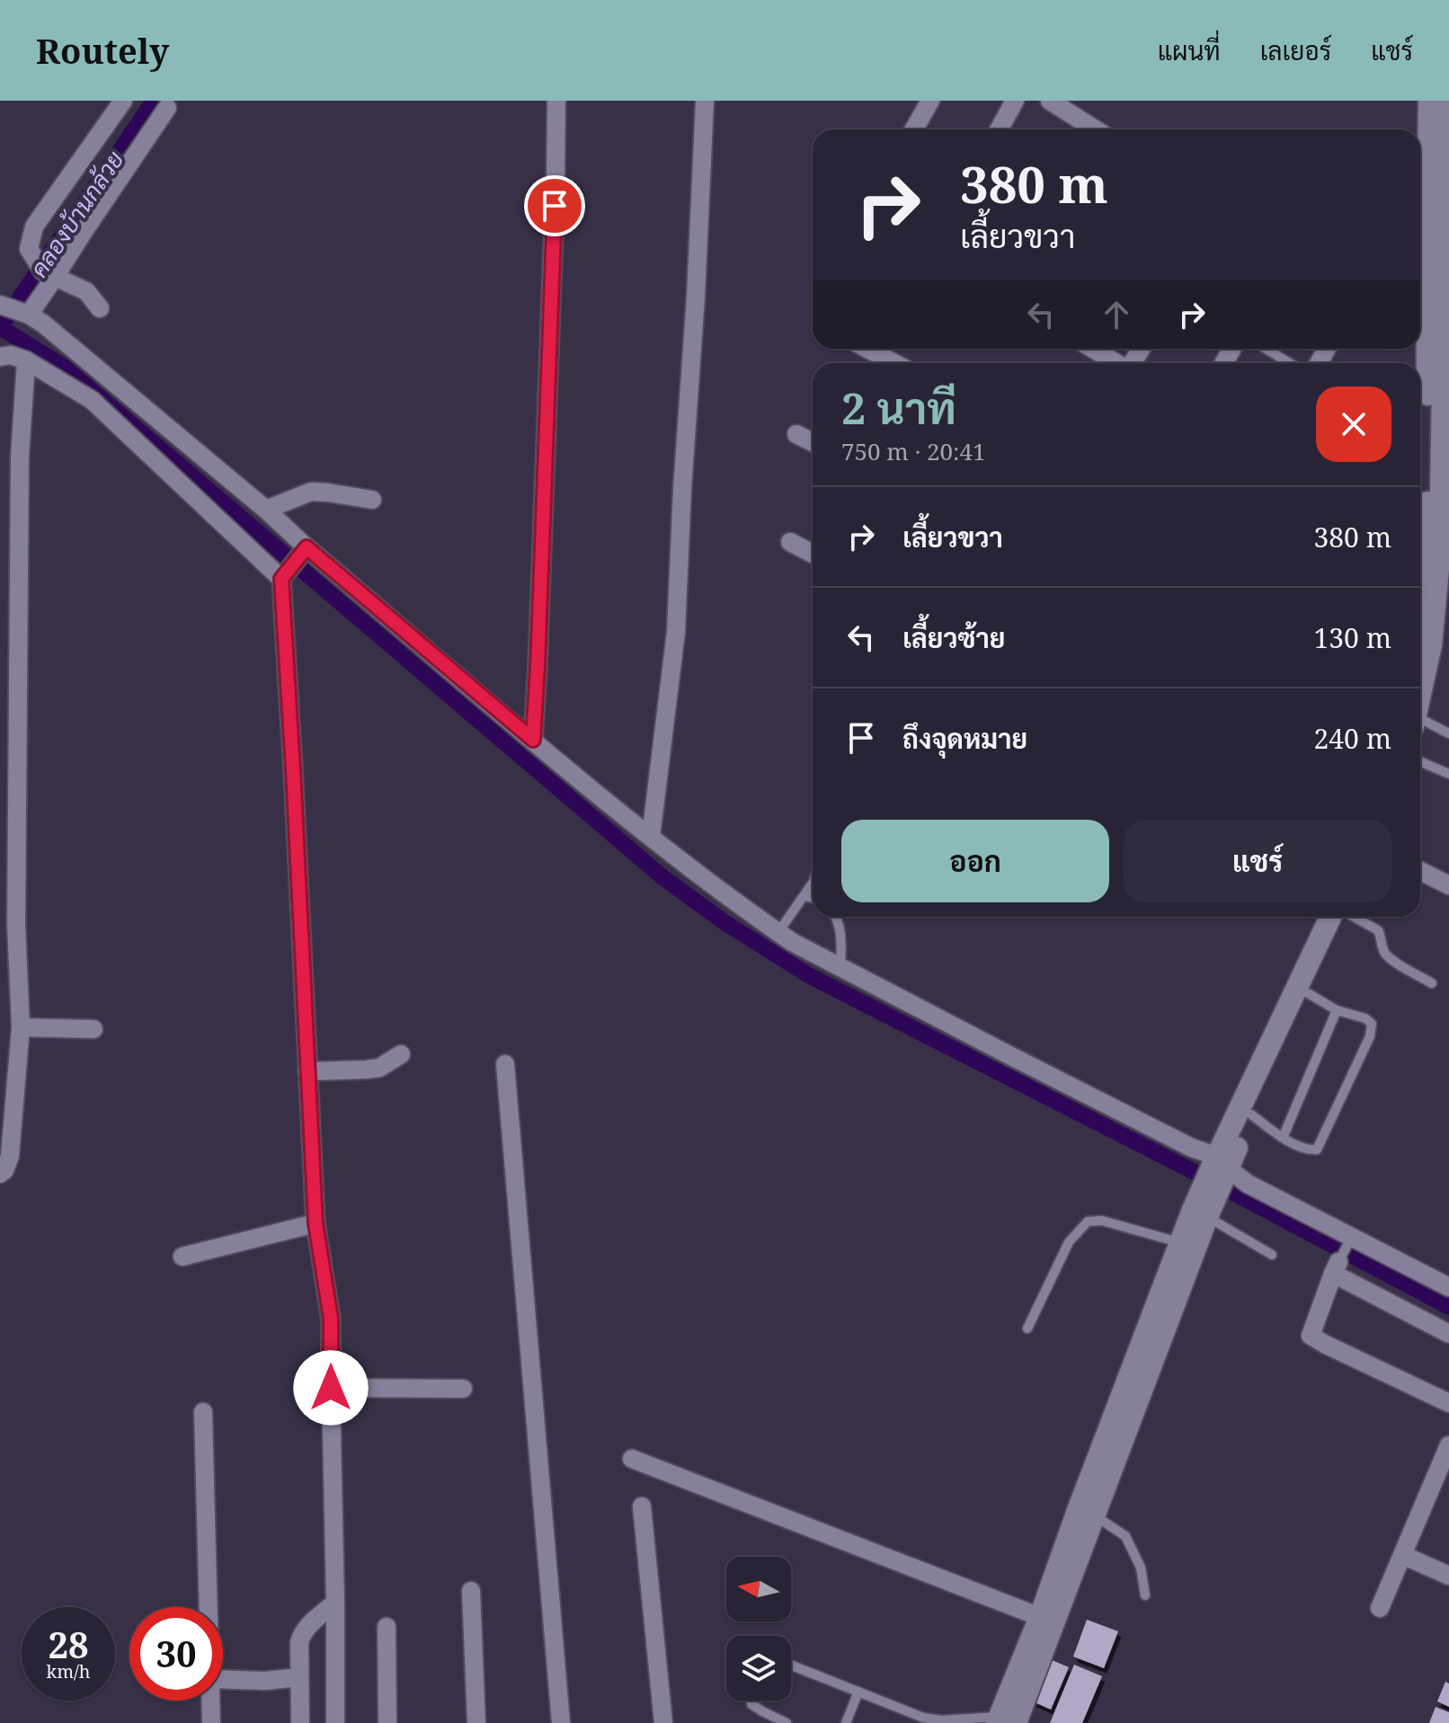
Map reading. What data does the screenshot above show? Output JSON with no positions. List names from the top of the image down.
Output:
{
  "water": ["คลองบ้านกล้วย"],
  "north": "left",
  "page": {
    "header": "Routely",
    "nav": ["แผนที่", "เลเยอร์", "แชร์"],
    "turn": ["380 m", "เลี้ยวขวา"],
    "heading": ["2 นาที", "750 m · 20:41"],
    "list": [
      {
        "name": "เลี้ยวขวา",
        "value": "380 m"
      },
      {
        "name": "เลี้ยวซ้าย",
        "value": "130 m"
      },
      {
        "name": "ถึงจุดหมาย",
        "value": "240 m"
      }
    ],
    "buttons": ["ออก", "แชร์"],
    "speed": "28 km/h",
    "limit": "30"
  }
}
